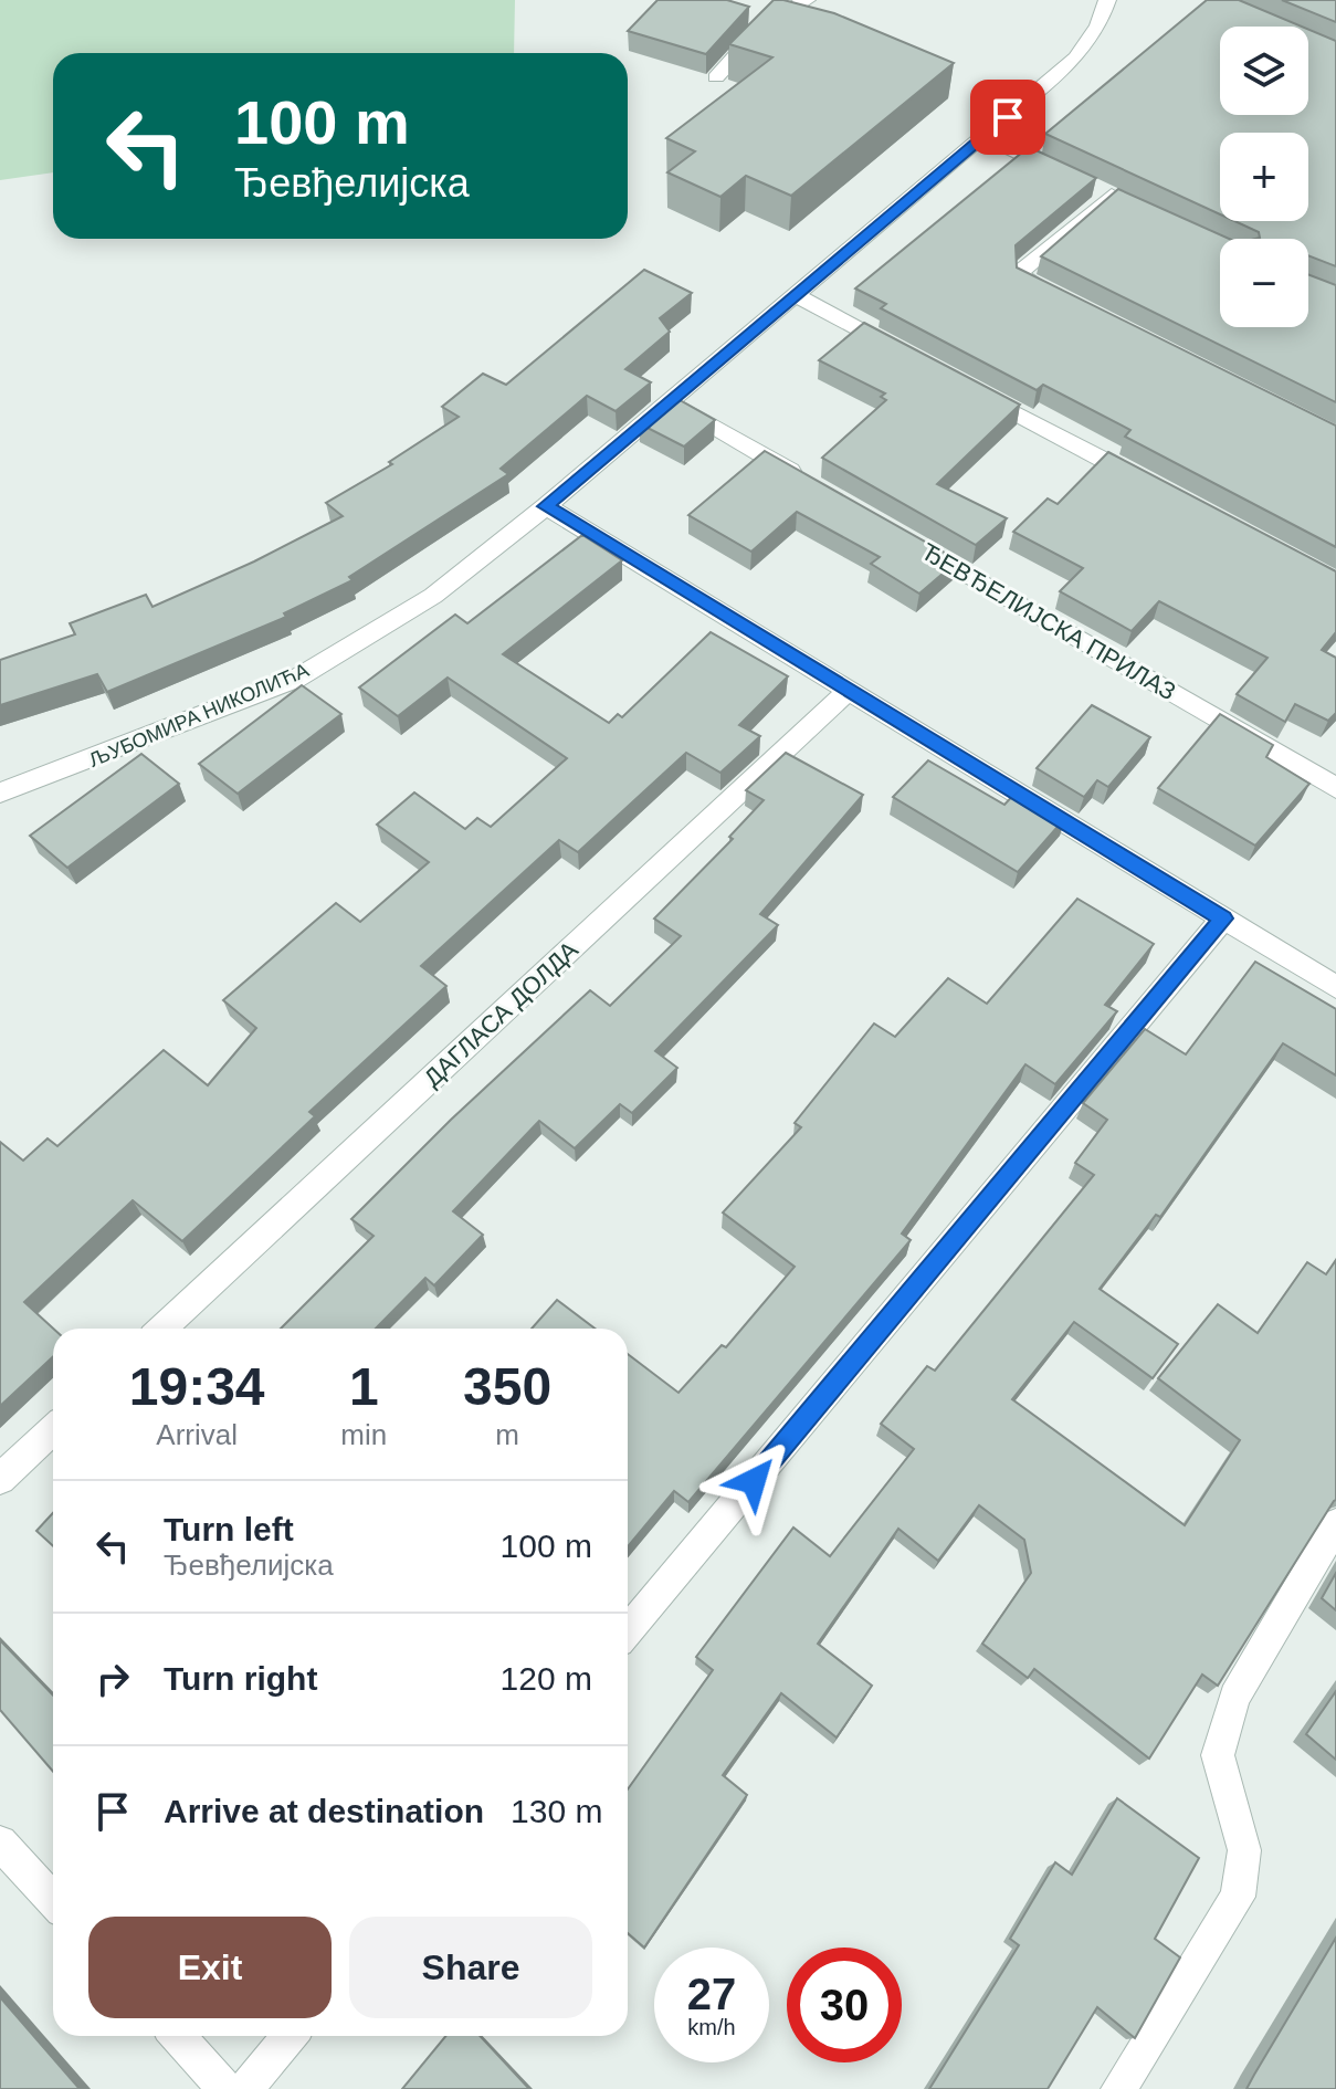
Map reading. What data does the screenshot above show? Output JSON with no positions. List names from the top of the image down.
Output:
{
  "streets": {
    "street": ["ЂЕВЂЕЛИЈСКА ПРИЛАЗ", "ЉУБОМИРА НИКОЛИЋА", "ДАГЛАСА ДОЛДА"]
  },
  "page": {
    "map_buttons": ["+", "−"],
    "turn": ["100 m", "Ђевђелијска"],
    "eta": [
      "19:34",
      "Arrival",
      "1",
      "min",
      "350",
      "m"
    ],
    "list": [
      {
        "name": "Turn left",
        "note": "Ђевђелијска",
        "value": "100 m"
      },
      {
        "name": "Turn right",
        "value": "120 m"
      },
      {
        "name": "Arrive at destination",
        "value": "130 m"
      }
    ],
    "buttons": ["Exit", "Share"],
    "speed": "27 km/h",
    "limit": "30"
  }
}
